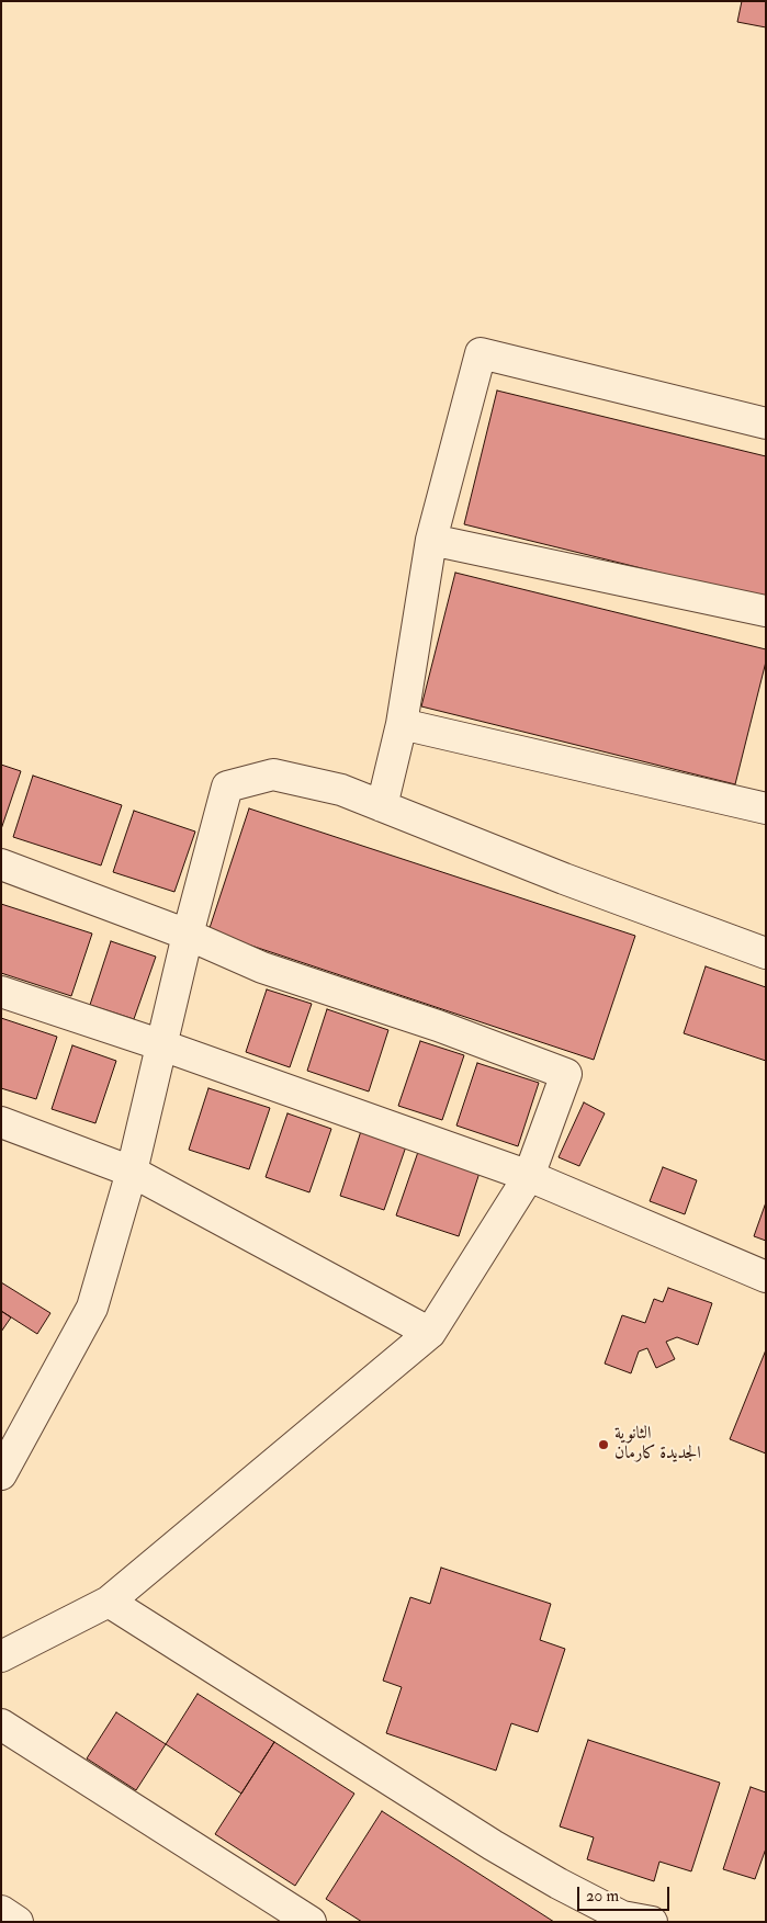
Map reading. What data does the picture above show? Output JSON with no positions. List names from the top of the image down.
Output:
{
  "places": ["الثانوية الجديدة كارمان"],
  "scale_bar": "20 m"
}
